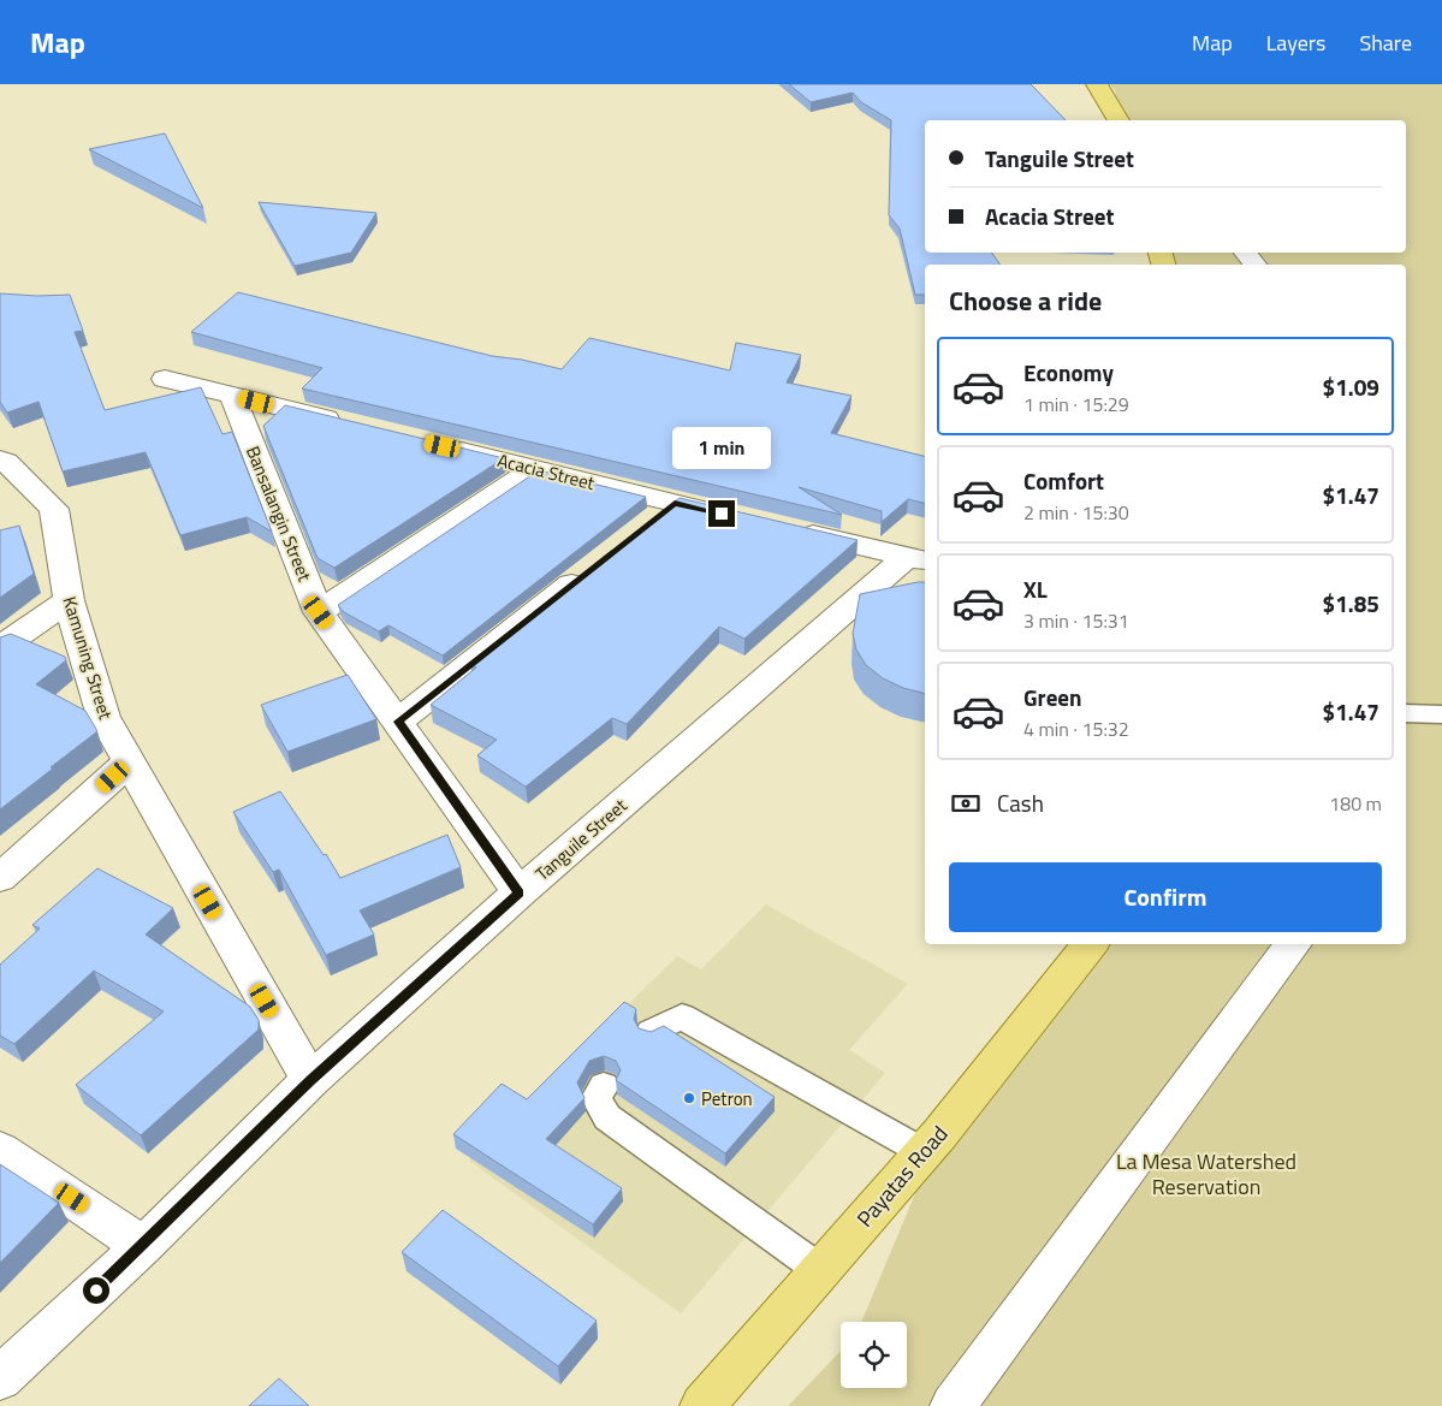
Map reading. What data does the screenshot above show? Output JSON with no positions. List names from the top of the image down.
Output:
{
  "streets": {
    "main road": ["Payatas Road"],
    "street": [
      "Acacia Street",
      "Bansalangin Street",
      "Kamuning Street",
      "Tanguile Street"
    ]
  },
  "crossings": [
    ["Bansalangin Street", "Tanguile Street"],
    ["Kamuning Street", "Tanguile Street"]
  ],
  "parks": ["La Mesa Watershed Reservation"],
  "places": ["Petron"],
  "page": {
    "header": "Map",
    "nav": ["Map", "Layers", "Share"],
    "banner": ["Tanguile Street", "Acacia Street"],
    "heading": "Choose a ride",
    "list": [
      {
        "name": "Economy",
        "note": "1 min · 15:29",
        "value": "$1.09"
      },
      {
        "name": "Comfort",
        "note": "2 min · 15:30",
        "value": "$1.47"
      },
      {
        "name": "XL",
        "note": "3 min · 15:31",
        "value": "$1.85"
      },
      {
        "name": "Green",
        "note": "4 min · 15:32",
        "value": "$1.47"
      }
    ],
    "bubble": "1 min",
    "pay": ["Cash", "180 m"],
    "buttons": "Confirm"
  }
}
